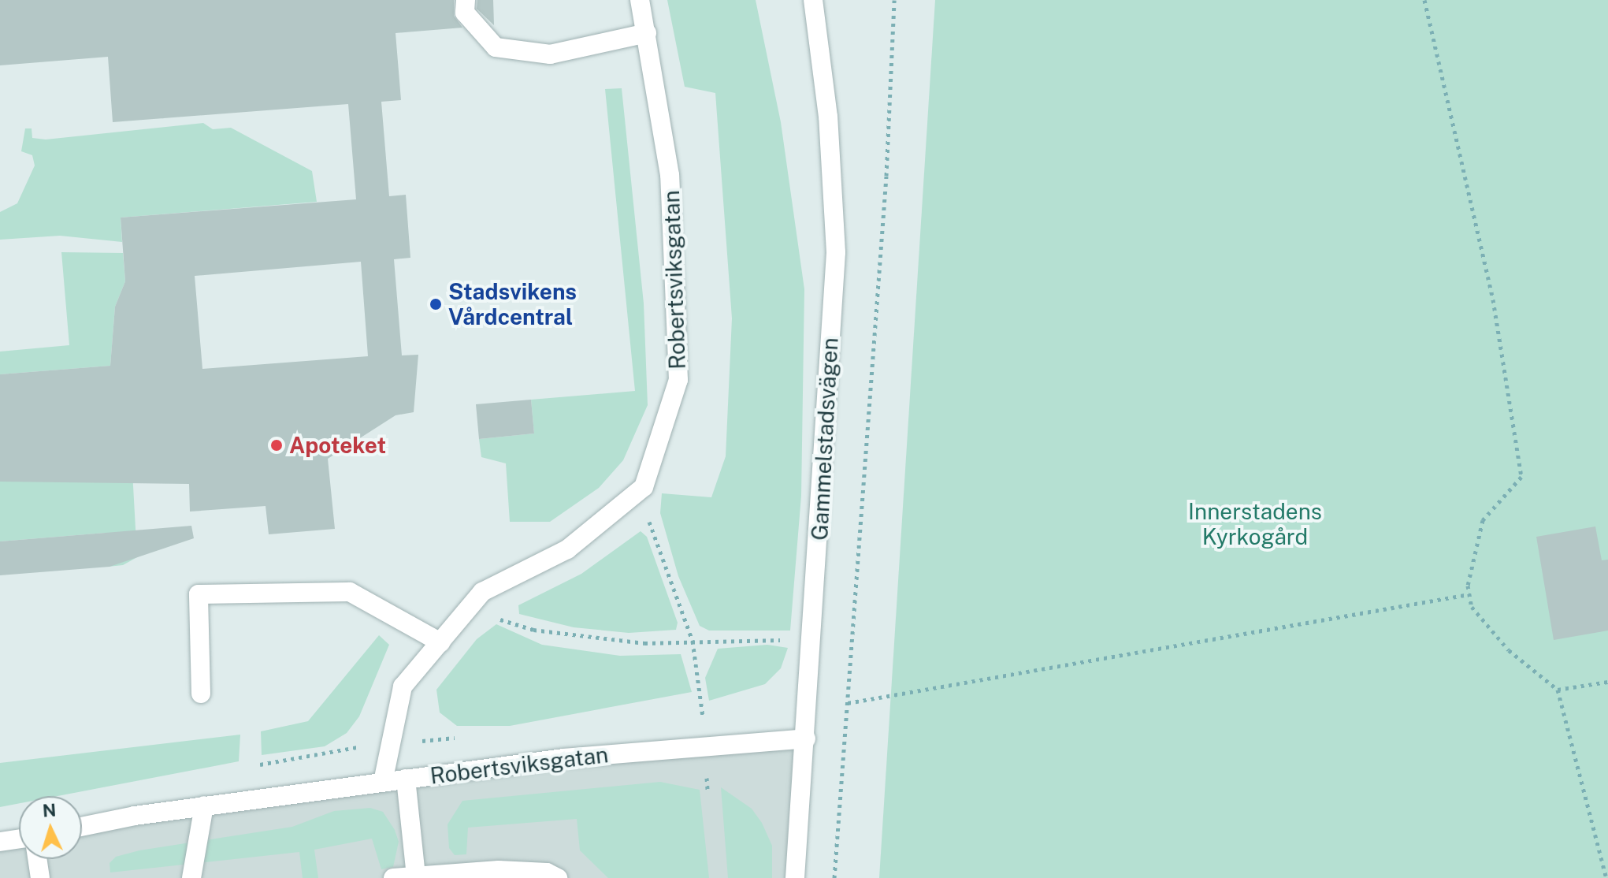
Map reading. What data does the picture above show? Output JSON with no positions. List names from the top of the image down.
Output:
{
  "streets": {
    "street": ["Robertsviksgatan", "Gammelstadsvägen"]
  },
  "crossings": [
    ["Robertsviksgatan", "Gammelstadsvägen"]
  ],
  "parks": ["Innerstadens Kyrkogård"],
  "places": ["Stadsvikens Vårdcentral", "Apoteket"],
  "north": "top"
}
